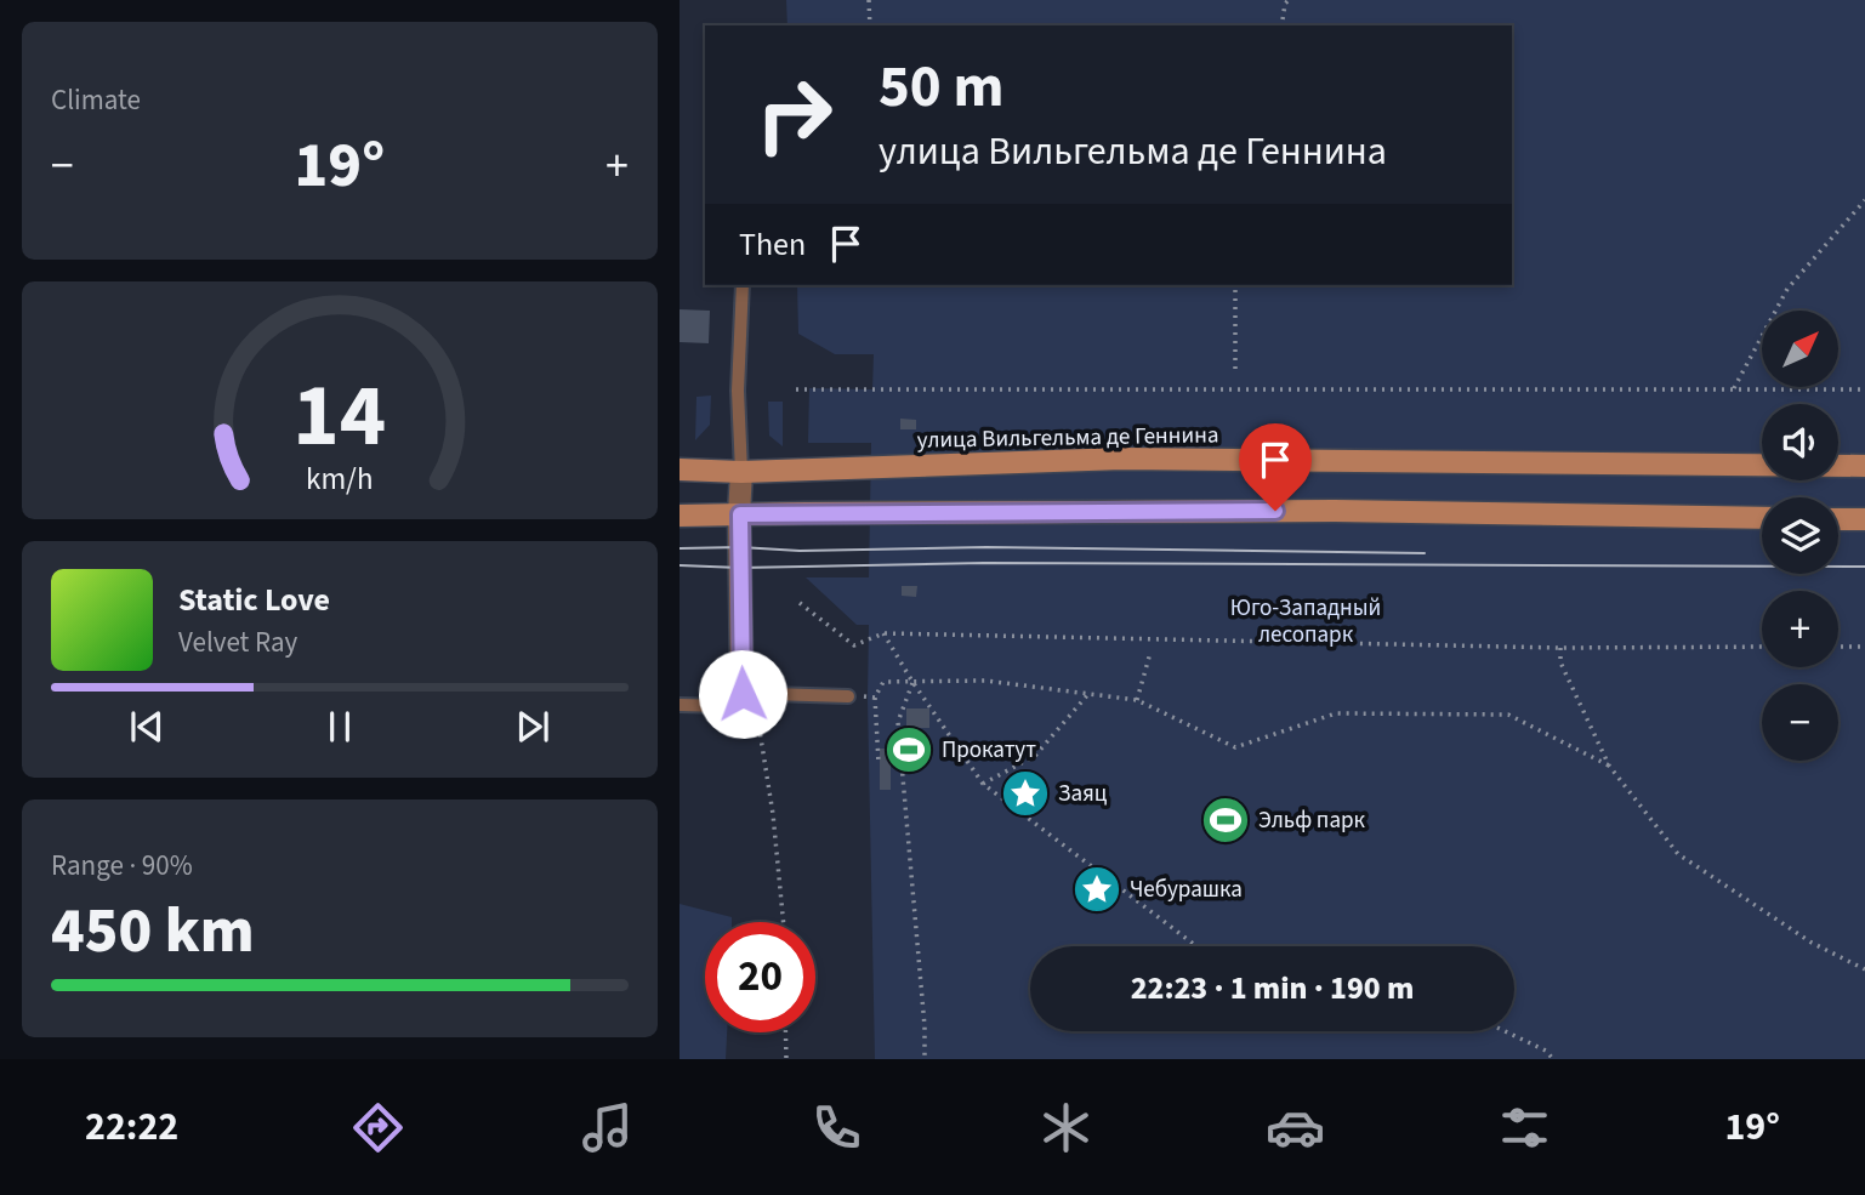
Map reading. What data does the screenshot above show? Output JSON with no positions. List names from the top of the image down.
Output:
{
  "streets": {
    "main road": ["улица Вильгельма де Геннина"]
  },
  "parks": ["Юго-Западный лесопарк"],
  "places": {
    "sports": ["Прокатут", "Эльф парк"],
    "place": ["Заяц", "Чебурашка"]
  },
  "north": "top right",
  "page": {
    "tile": [
      "Climate",
      ["Range · 90%", "450 km"]
    ],
    "turn": ["50 m", "улица Вильгельма де Геннина"],
    "heat": ["−", "19°", "+"],
    "then": "Then",
    "map_buttons": ["+", "−"],
    "song": ["Static Love", "Velvet Ray"],
    "limit": "20",
    "trip": "22:23 · 1 min · 190 m",
    "tabs": ["22:22", "19°"],
    "gauge": ["14", "km/h"]
  }
}
